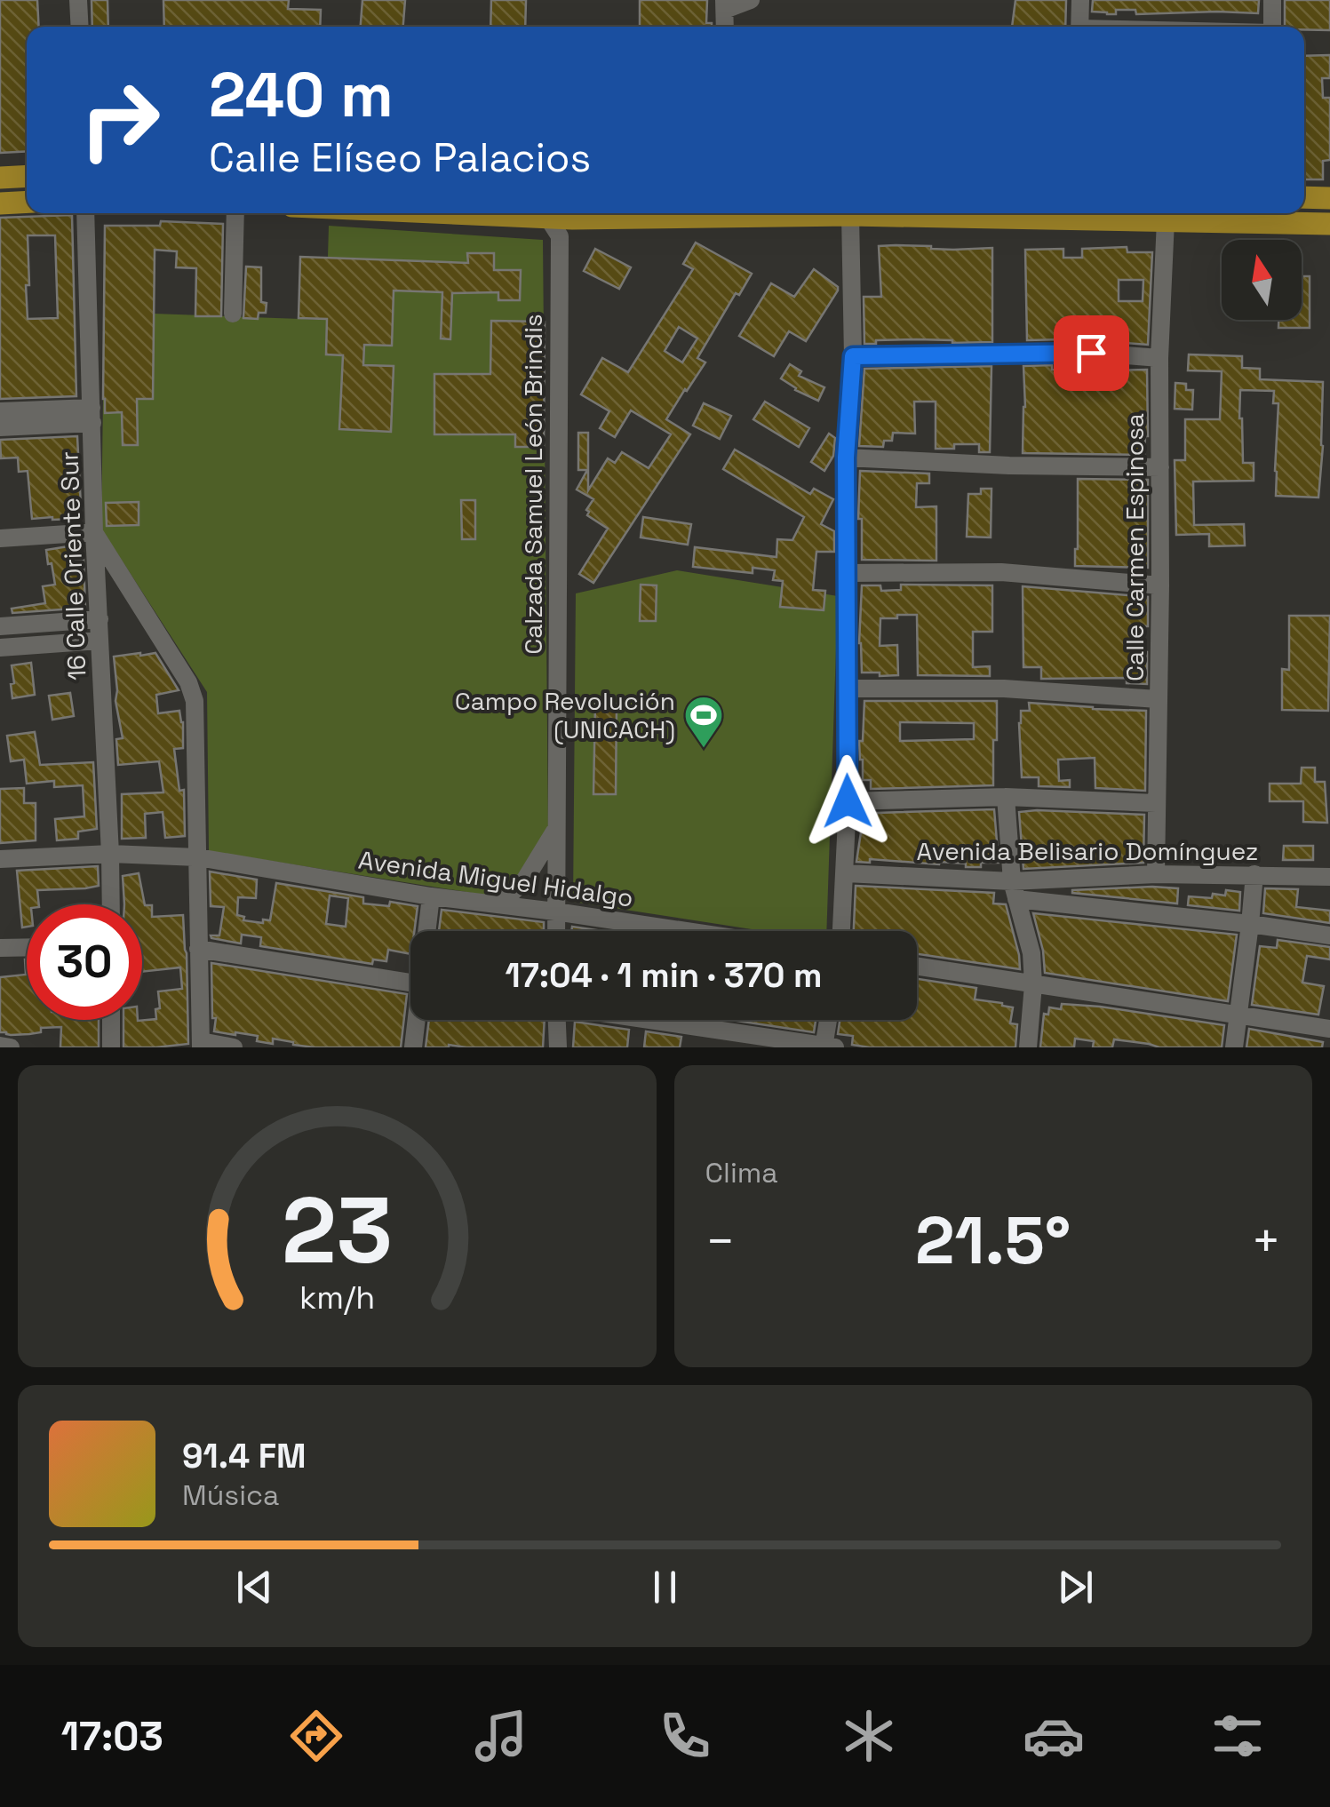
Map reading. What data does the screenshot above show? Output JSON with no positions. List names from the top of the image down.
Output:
{
  "streets": {
    "street": [
      "Calzada Samuel León Brindis",
      "Calle Carmen Espinosa",
      "16 Calle Oriente Sur",
      "Avenida Belisario Domínguez",
      "Avenida Miguel Hidalgo"
    ]
  },
  "crossings": [
    ["Calzada Samuel León Brindis", "Avenida Miguel Hidalgo"],
    ["Calle Carmen Espinosa", "Avenida Belisario Domínguez"],
    ["16 Calle Oriente Sur", "Avenida Miguel Hidalgo"]
  ],
  "places": {
    "sports": ["Campo Revolución (UNICACH)"]
  },
  "north": "top",
  "page": {
    "turn": ["240 m", "Calle Elíseo Palacios"],
    "limit": "30",
    "trip": "17:04 · 1 min · 370 m",
    "tile": "Clima",
    "heat": ["−", "21.5°", "+"],
    "song": ["91.4 FM", "Música"],
    "tabs": "17:03",
    "gauge": ["23", "km/h"]
  }
}
